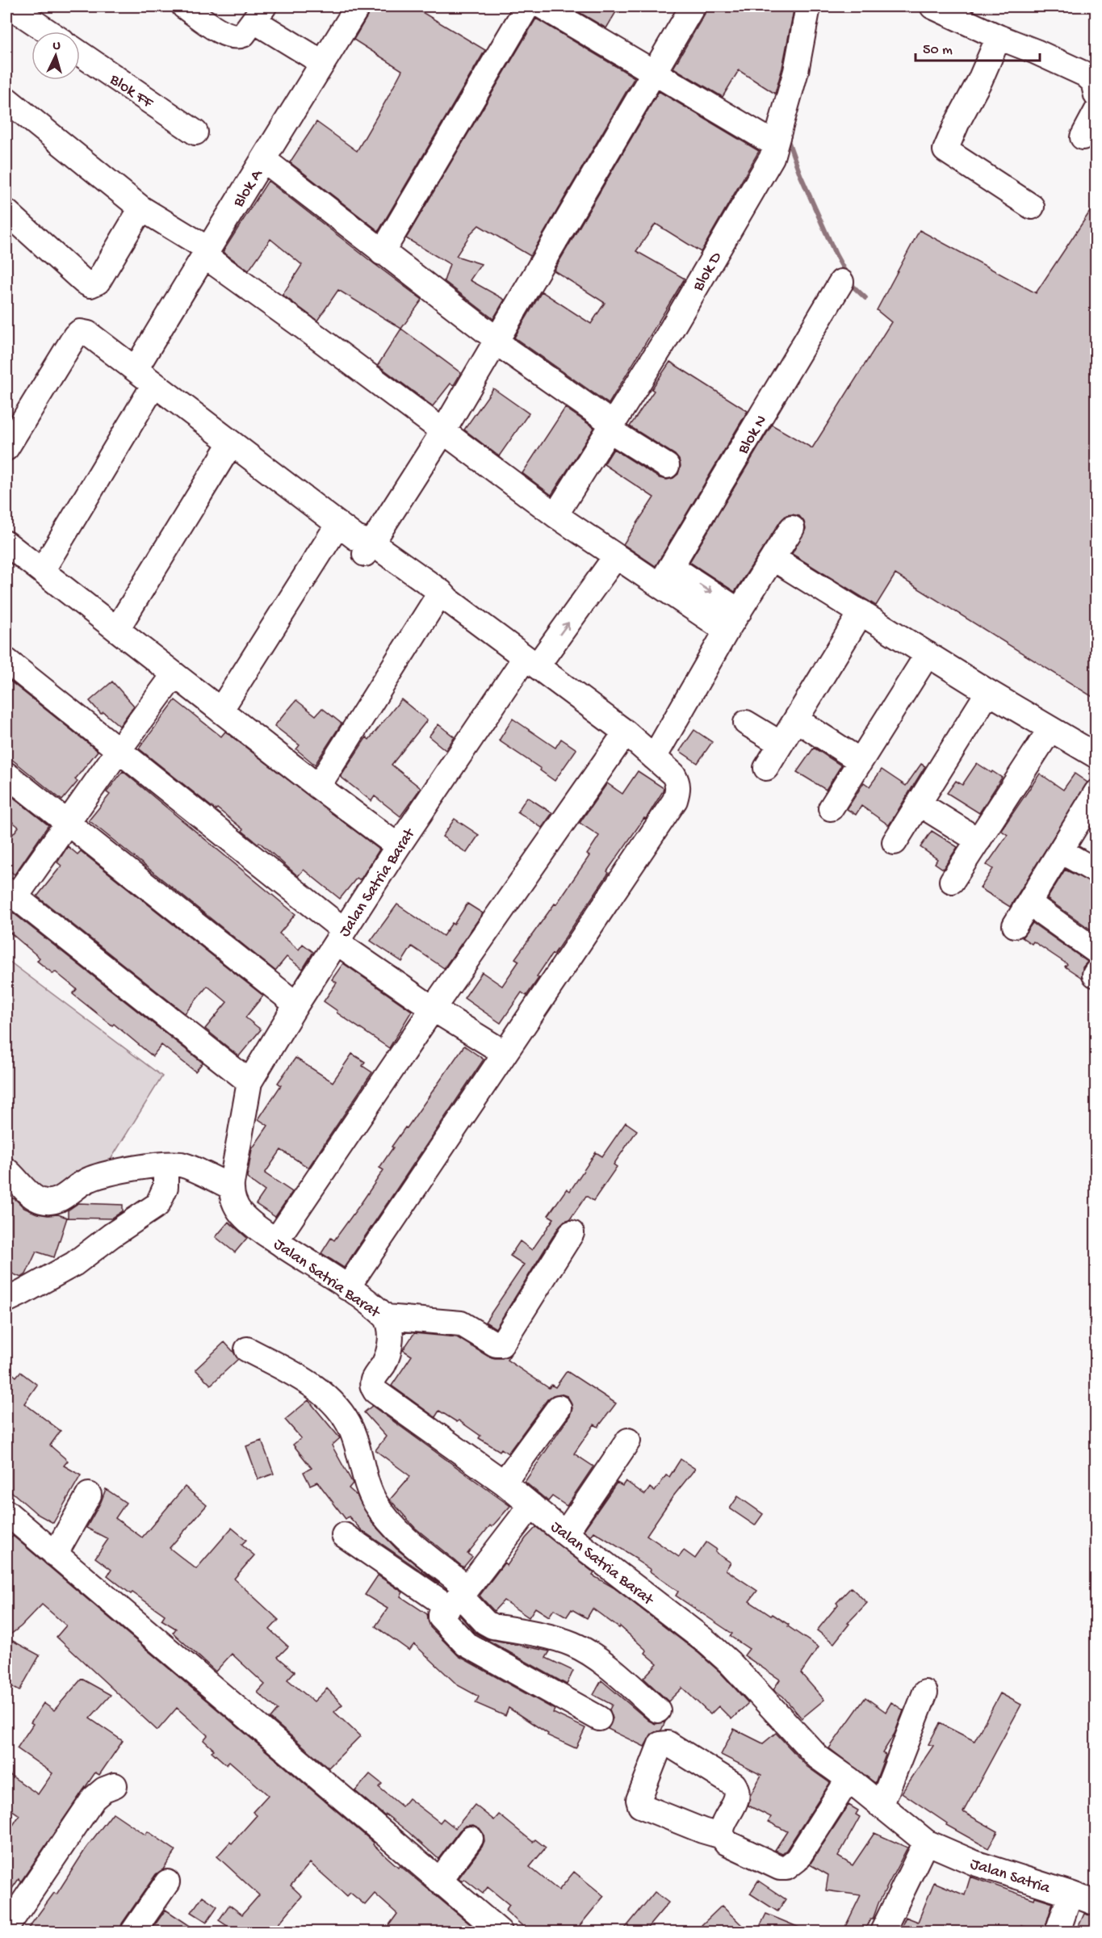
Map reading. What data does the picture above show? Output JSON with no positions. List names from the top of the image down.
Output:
{
  "streets": {
    "street": [
      "Blok FF",
      "Blok A",
      "Blok D",
      "Blok N",
      "Jalan Satria Barat",
      "Jalan Satria"
    ]
  },
  "crossings": [
    ["Jalan Satria Barat", "Jalan Satria"]
  ],
  "scale_bar": "50 m",
  "north": "top"
}
